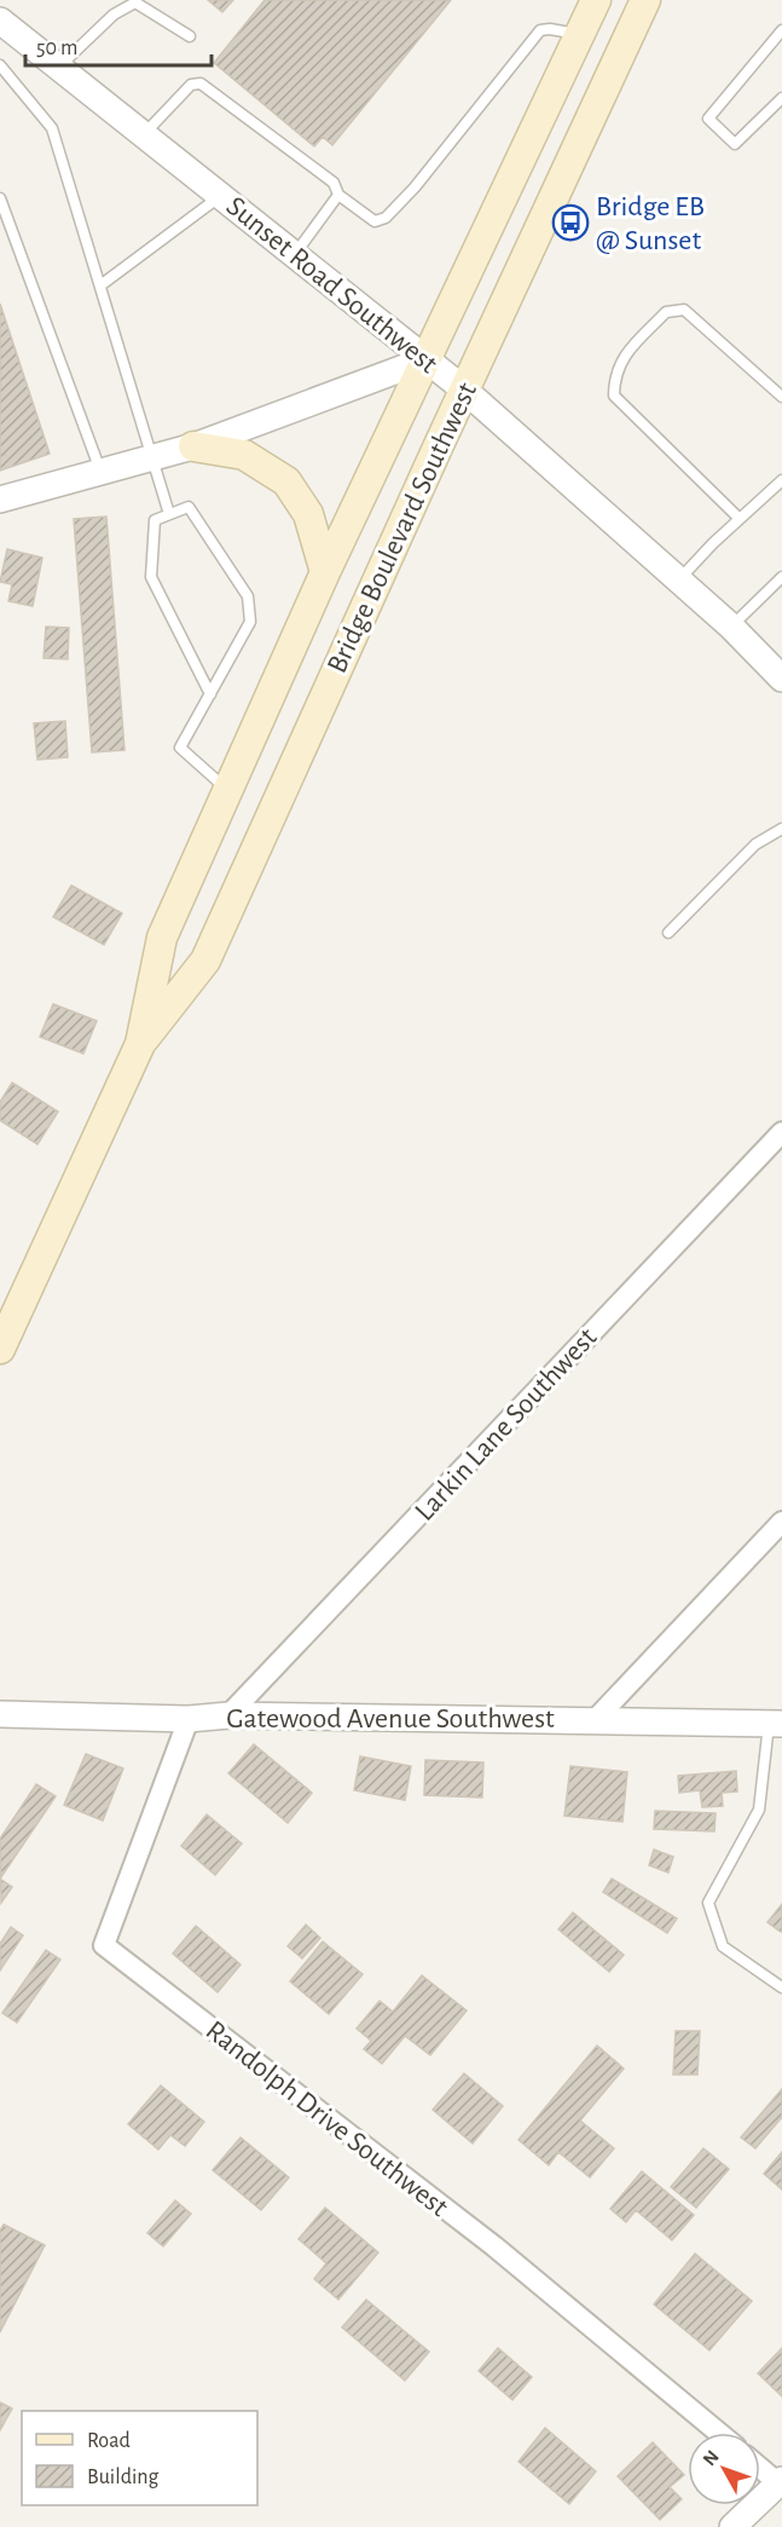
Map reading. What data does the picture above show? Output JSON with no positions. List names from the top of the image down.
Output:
{
  "streets": {
    "main road": ["Bridge Boulevard Southwest"],
    "street": [
      "Sunset Road Southwest",
      "Larkin Lane Southwest",
      "Gatewood Avenue Southwest",
      "Randolph Drive Southwest"
    ]
  },
  "crossings": [
    ["Sunset Road Southwest", "Bridge Boulevard Southwest"],
    ["Larkin Lane Southwest", "Gatewood Avenue Southwest"],
    ["Gatewood Avenue Southwest", "Randolph Drive Southwest"]
  ],
  "places": {
    "bus stop": ["Bridge EB @ Sunset"]
  },
  "legend": ["Road", "Building"],
  "scale_bar": "50 m",
  "north": "top left"
}
